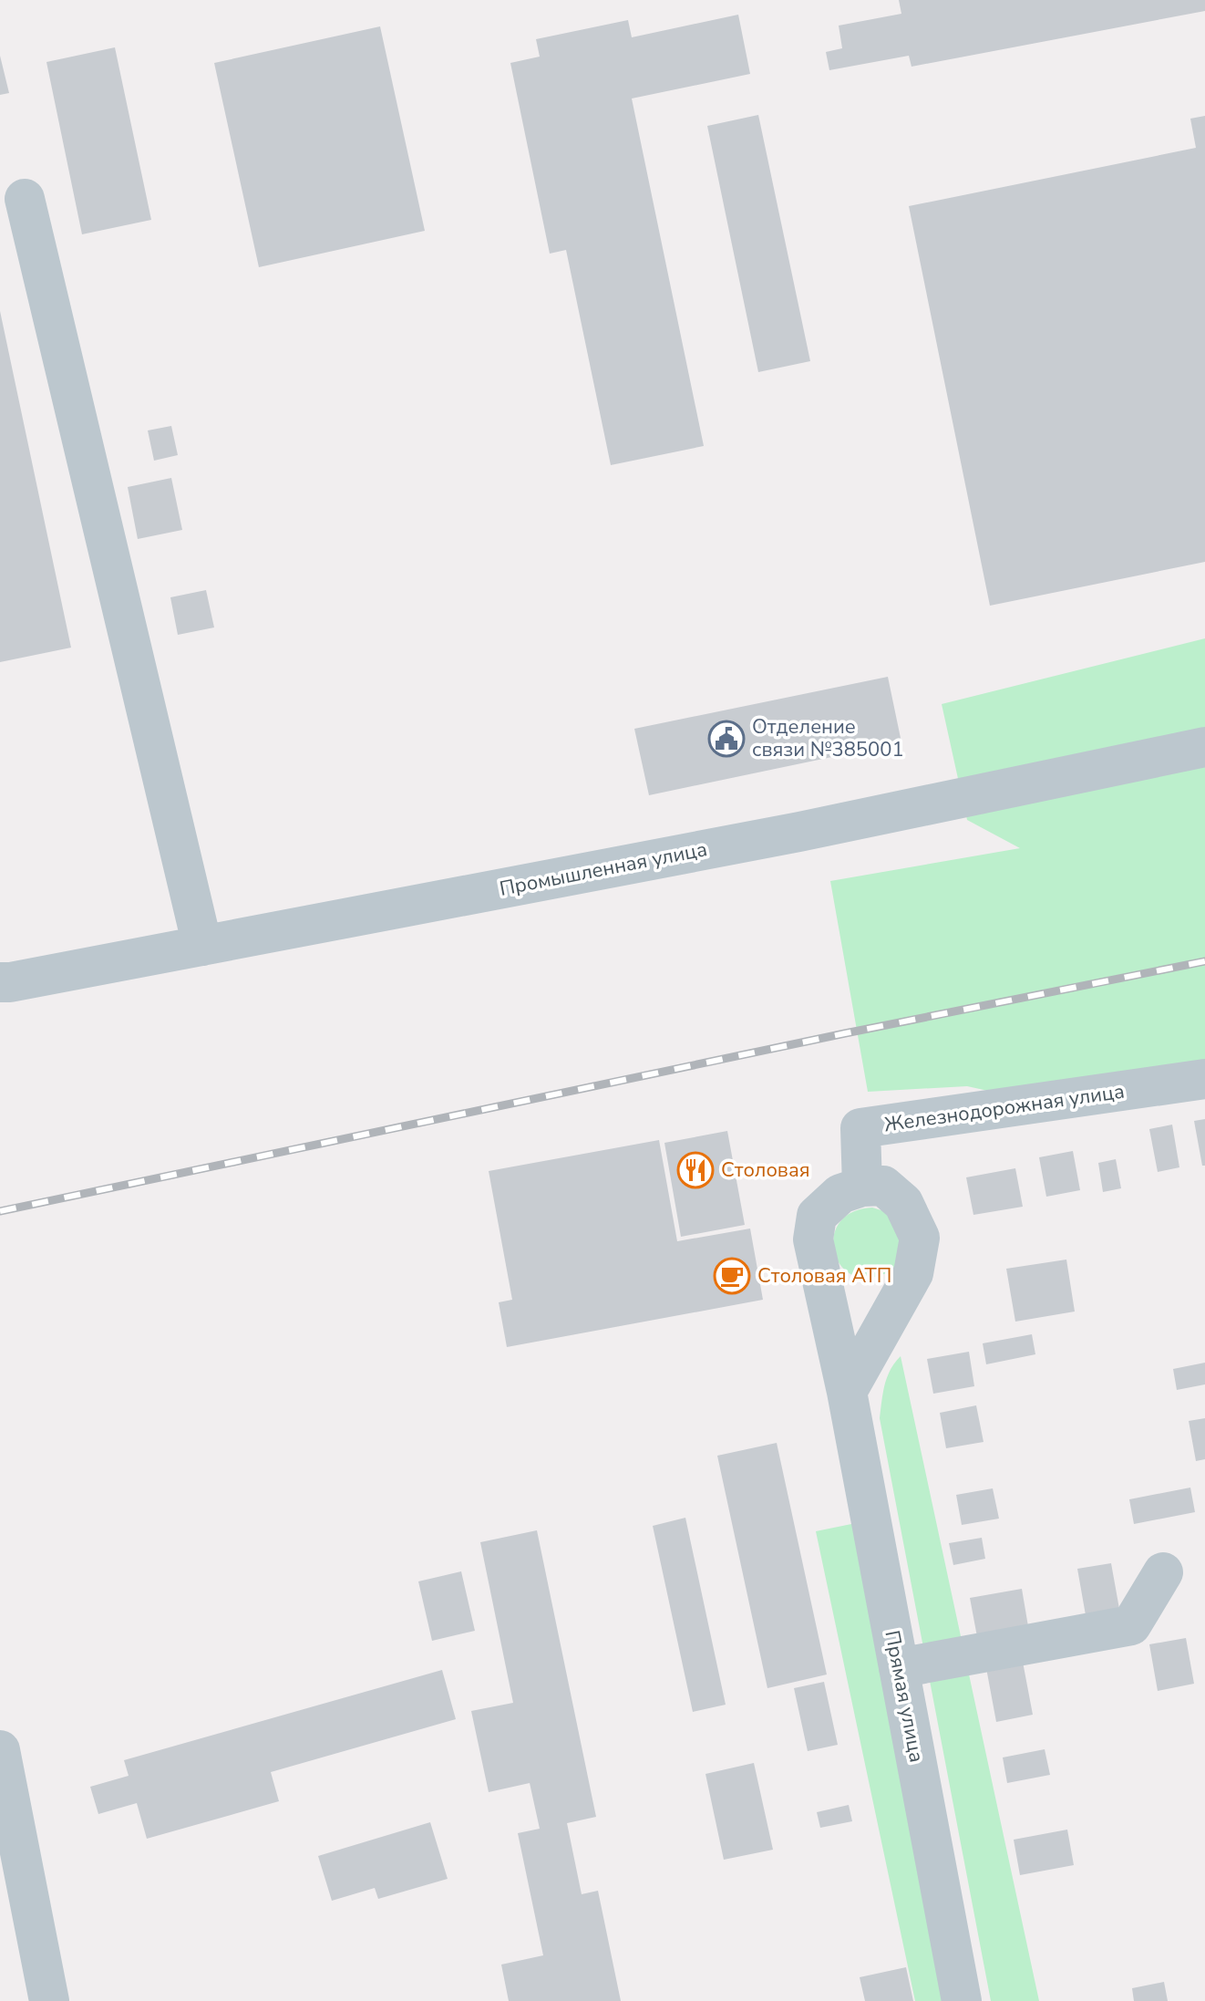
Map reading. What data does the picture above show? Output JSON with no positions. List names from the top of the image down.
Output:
{
  "streets": {
    "street": ["Промышленная улица", "Железнодорожная улица", "Прямая улица"]
  },
  "crossings": [
    ["Железнодорожная улица", "Прямая улица"]
  ],
  "places": {
    "public building": ["Отделение связи №385001"],
    "restaurant": ["Столовая"],
    "cafe": ["Столовая АТП"]
  }
}
